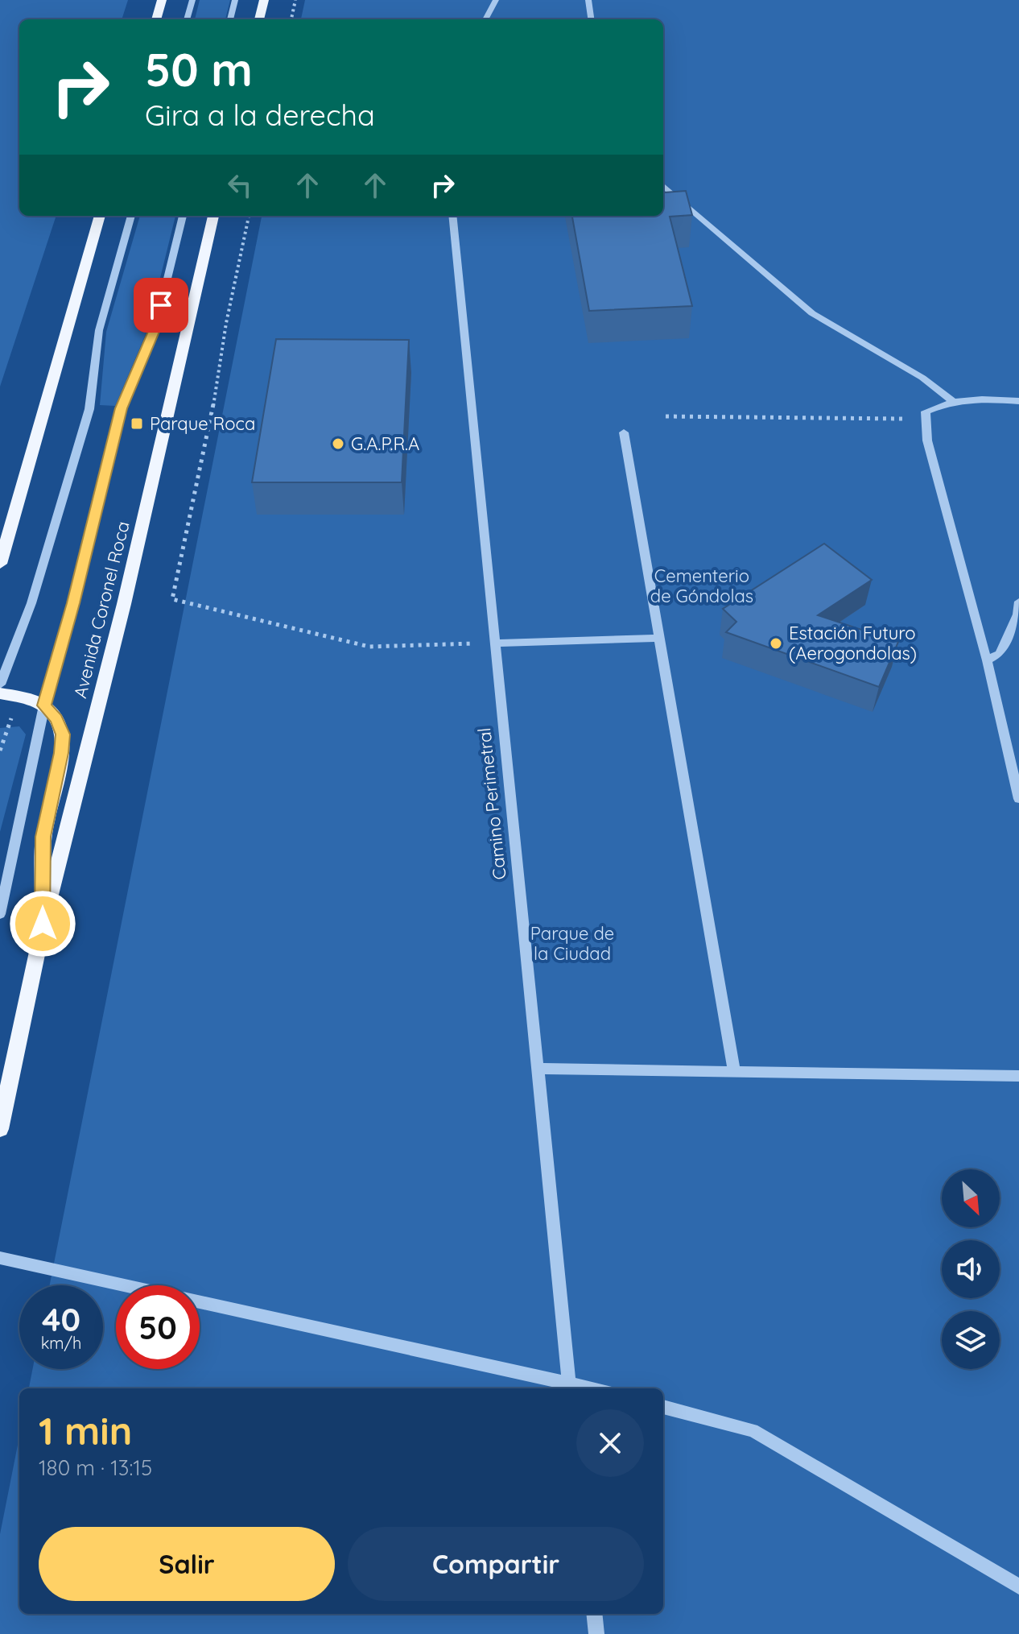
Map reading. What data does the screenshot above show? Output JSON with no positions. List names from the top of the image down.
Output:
{
  "streets": {
    "main road": ["Avenida Coronel Roca"],
    "street": ["Camino Perimetral"]
  },
  "parks": ["Cementerio de Góndolas", "Parque de la Ciudad"],
  "places": {
    "transit": ["Parque Roca"],
    "other": ["G.A.P.R.A", "Estación Futuro (Aerogondolas)"]
  },
  "north": "bottom right",
  "page": {
    "turn": ["50 m", "Gira a la derecha"],
    "speed": "40 km/h",
    "limit": "50",
    "heading": ["1 min", "180 m · 13:15"],
    "buttons": ["Salir", "Compartir"]
  }
}
